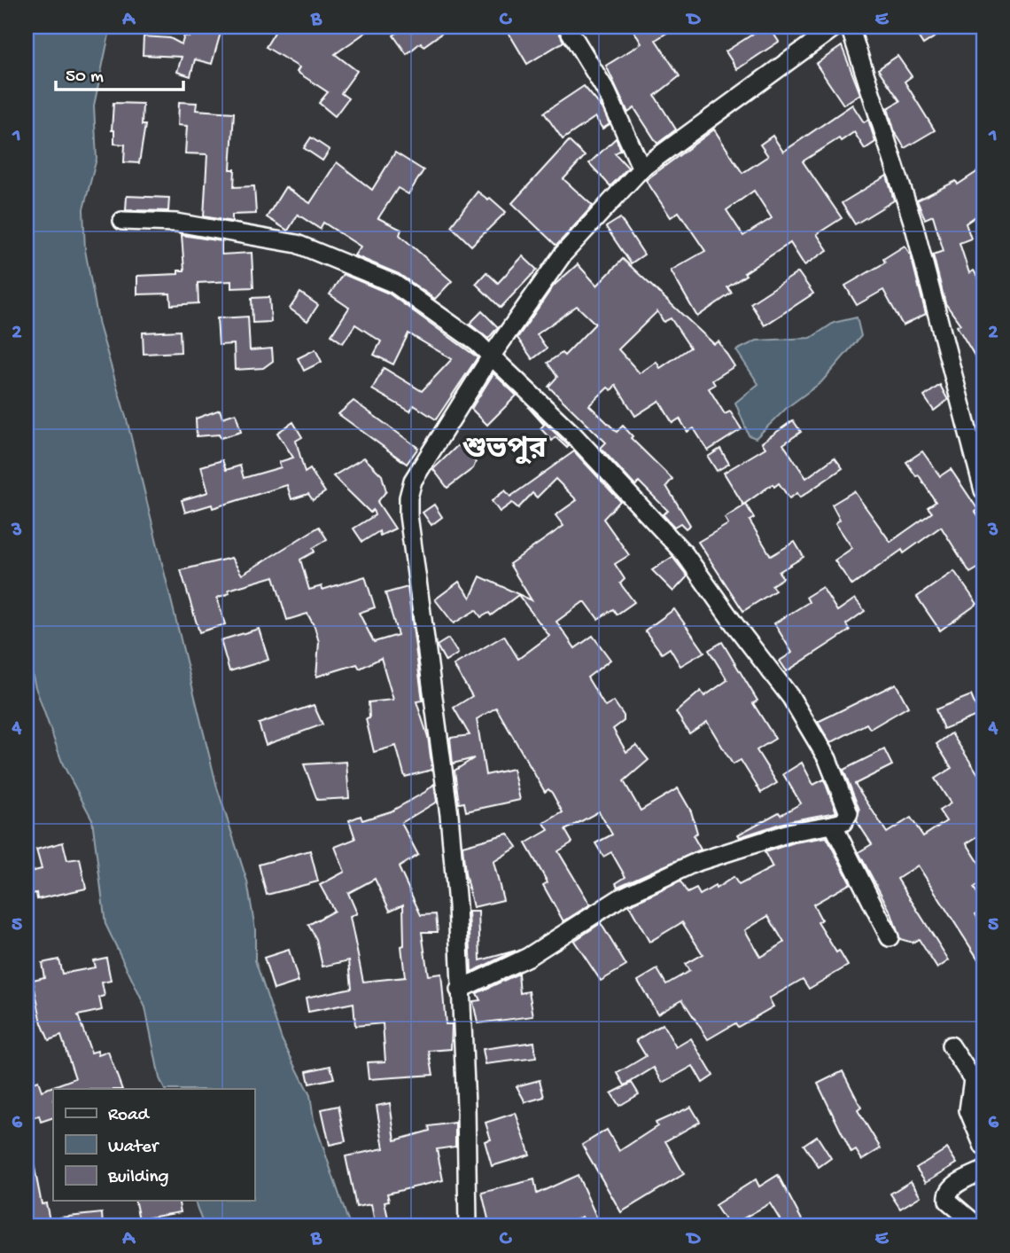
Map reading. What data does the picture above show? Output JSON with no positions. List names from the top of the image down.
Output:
{
  "districts": ["শুভপুর"],
  "legend": ["Road", "Water", "Building"],
  "scale_bar": "50 m",
  "grid": {
    "columns": [
      "A",
      "B",
      "C",
      "D",
      "E"
    ],
    "rows": [
      "1",
      "2",
      "3",
      "4",
      "5",
      "6"
    ]
  }
}
